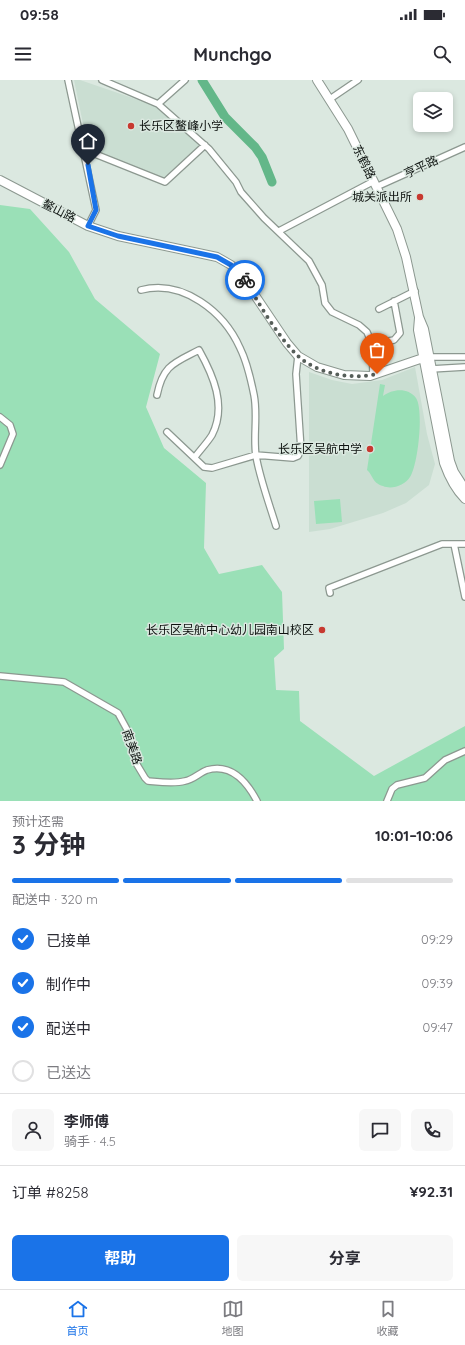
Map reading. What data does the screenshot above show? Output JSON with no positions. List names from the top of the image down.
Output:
{
  "streets": {
    "main road": ["东鹤路", "鳌山路"],
    "street": ["亨平路", "南美路"]
  },
  "crossings": [
    ["东鹤路", "亨平路"],
    ["东鹤路", "鳌山路"]
  ],
  "places": [
    "长乐区鳌峰小学",
    "城关派出所",
    "长乐区吴航中学",
    "长乐区吴航中心幼儿园南山校区"
  ],
  "page": {
    "status": "09:58",
    "header": "Munchgo",
    "heading": ["3 分钟", "预计还需", "10:01–10:06"],
    "panel": [
      "李师傅",
      "骑手 · 4.5",
      "订单 #8258",
      "¥92.31"
    ],
    "bar": "配送中 · 320 m",
    "list": [
      ["已接单", "09:29"],
      ["制作中", "09:39"],
      ["配送中", "09:47"],
      "已送达"
    ],
    "buttons": ["帮助", "分享"],
    "tabs": ["首页", "地图", "收藏"]
  }
}
